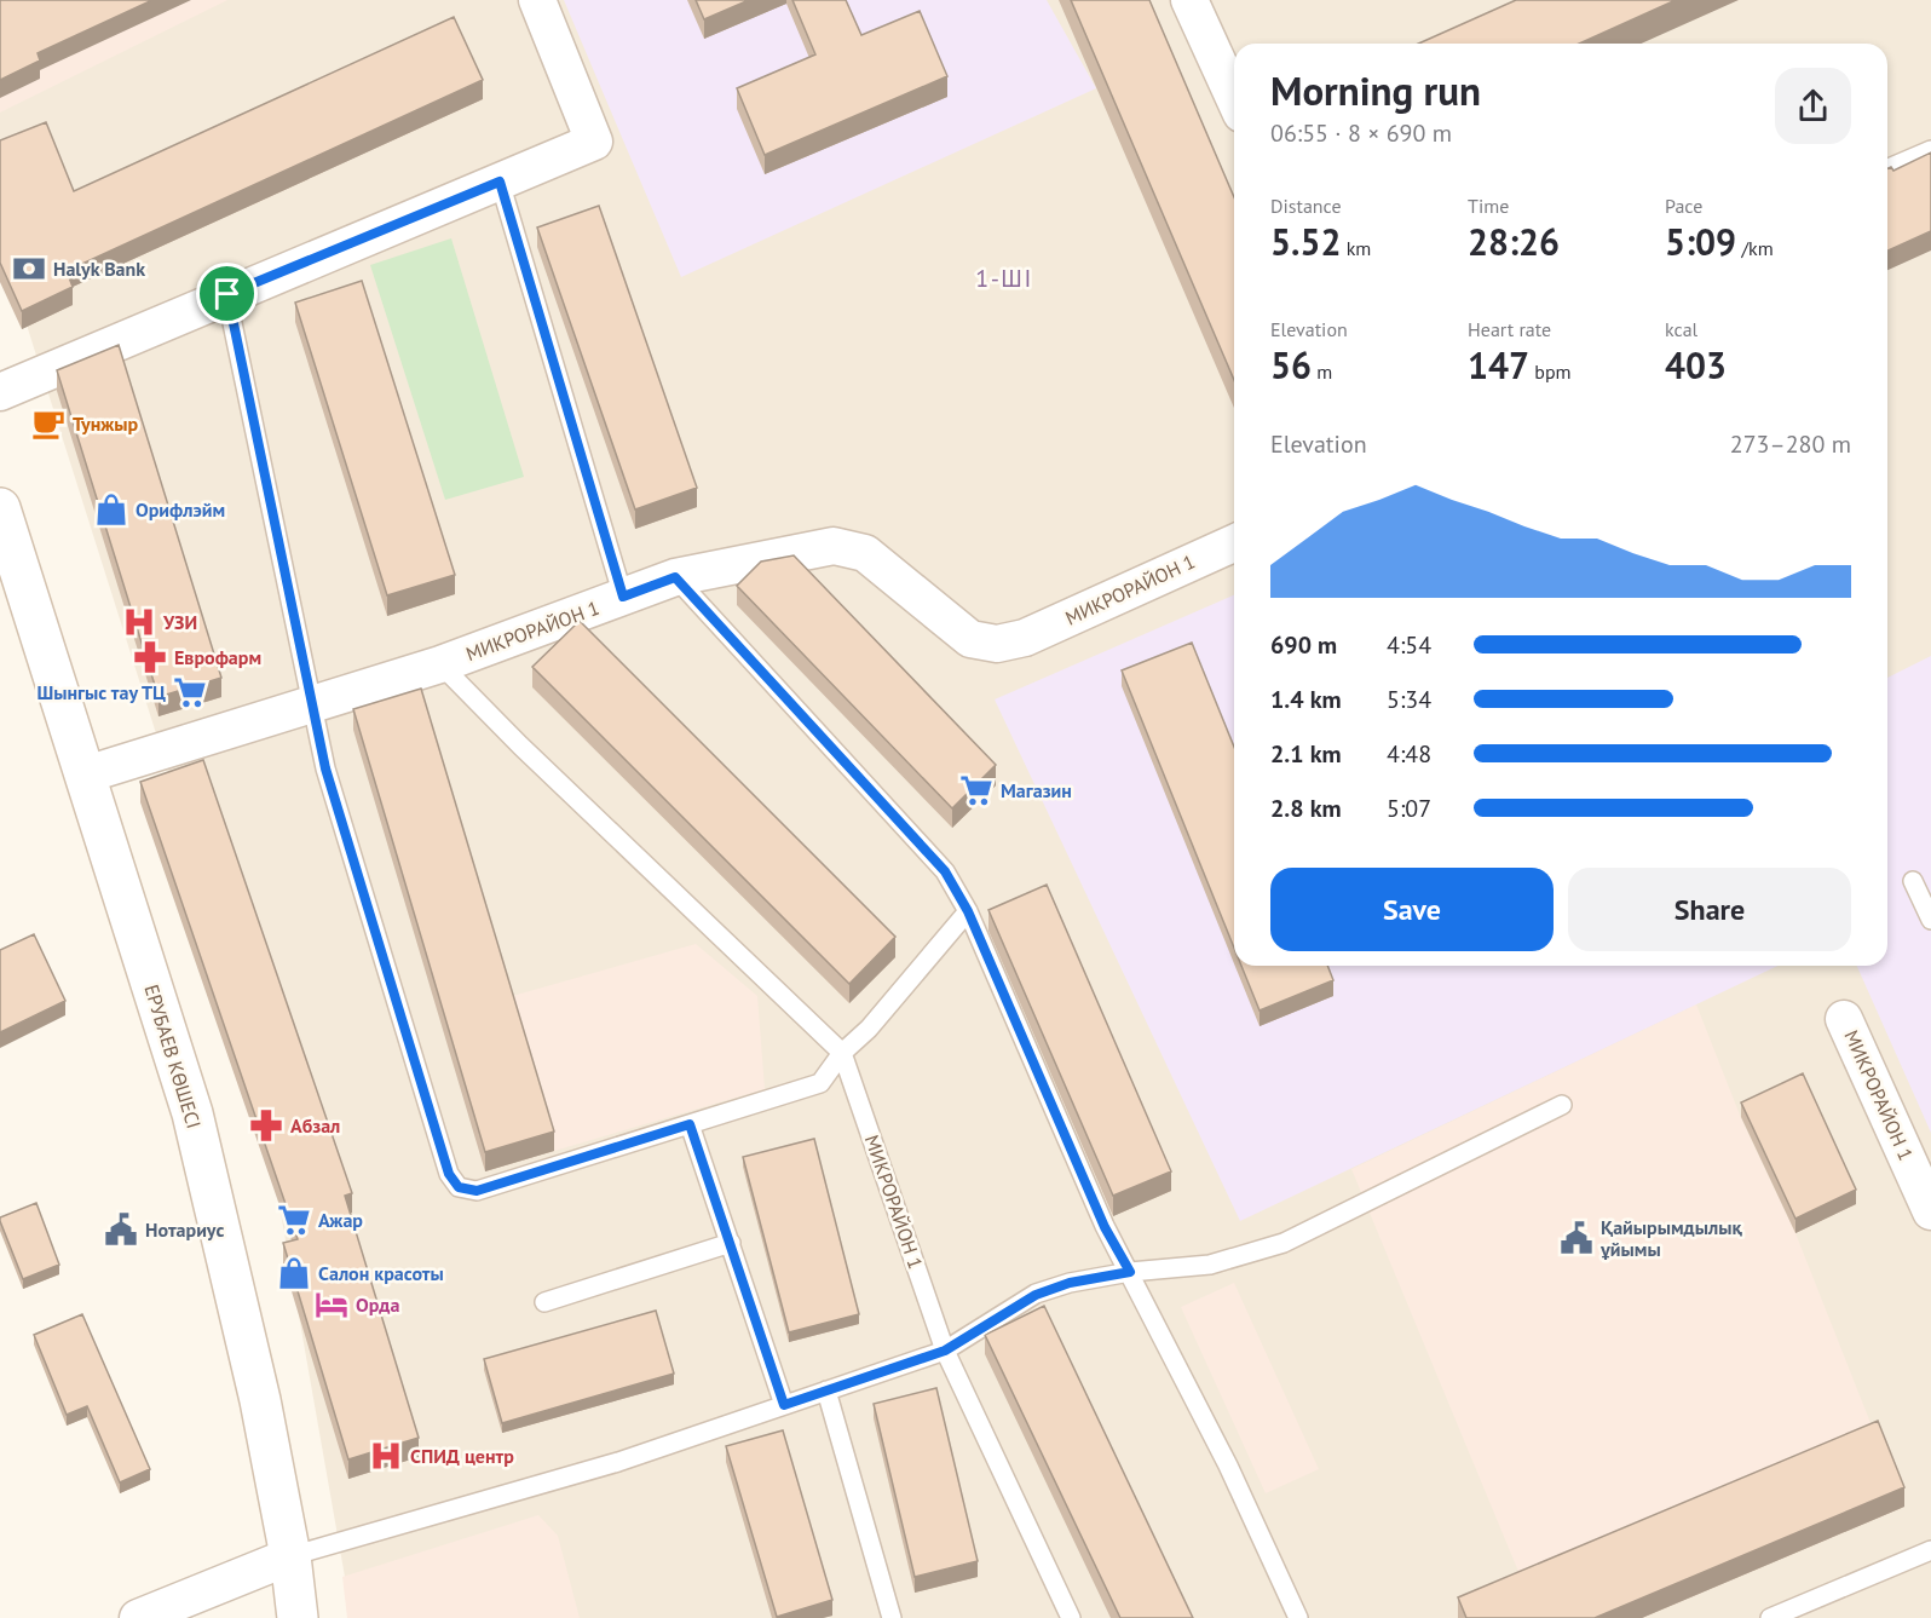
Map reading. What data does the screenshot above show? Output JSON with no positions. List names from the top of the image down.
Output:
{
  "streets": {
    "main road": ["ЕРУБАЕВ КӨШЕСІ"],
    "street": ["МИКРОРАЙОН 1"]
  },
  "crossings": [
    ["МИКРОРАЙОН 1", "ЕРУБАЕВ КӨШЕСІ"]
  ],
  "districts": ["1-ШІ"],
  "places": {
    "bank": ["Halyk Bank"],
    "cafe": ["Тунжыр"],
    "shop": ["Орифлэйм", "Салон красоты"],
    "hospital": ["УЗИ", "СПИД центр"],
    "pharmacy": ["Еврофарм", "Абзал"],
    "supermarket": ["Шынгыс тау ТЦ", "Магазин", "Ажар"],
    "public building": ["Нотариус", "Қайырымдылық ұйымы"],
    "hotel": ["Орда"]
  },
  "page": {
    "heading": ["Morning run", "06:55 · 8 × 690 m"],
    "stats": [
      ["Distance", "5.52 km"],
      ["Time", "28:26"],
      ["Pace", "5:09 /km"],
      ["Elevation", "56 m"],
      ["Heart rate", "147 bpm"],
      ["kcal", "403"]
    ],
    "chart": ["Elevation", "273–280 m"],
    "list": [
      {
        "name": "690 m",
        "note": "4:54"
      },
      {
        "name": "1.4 km",
        "note": "5:34"
      },
      {
        "name": "2.1 km",
        "note": "4:48"
      },
      {
        "name": "2.8 km",
        "note": "5:07"
      }
    ],
    "buttons": ["Save", "Share"]
  }
}
